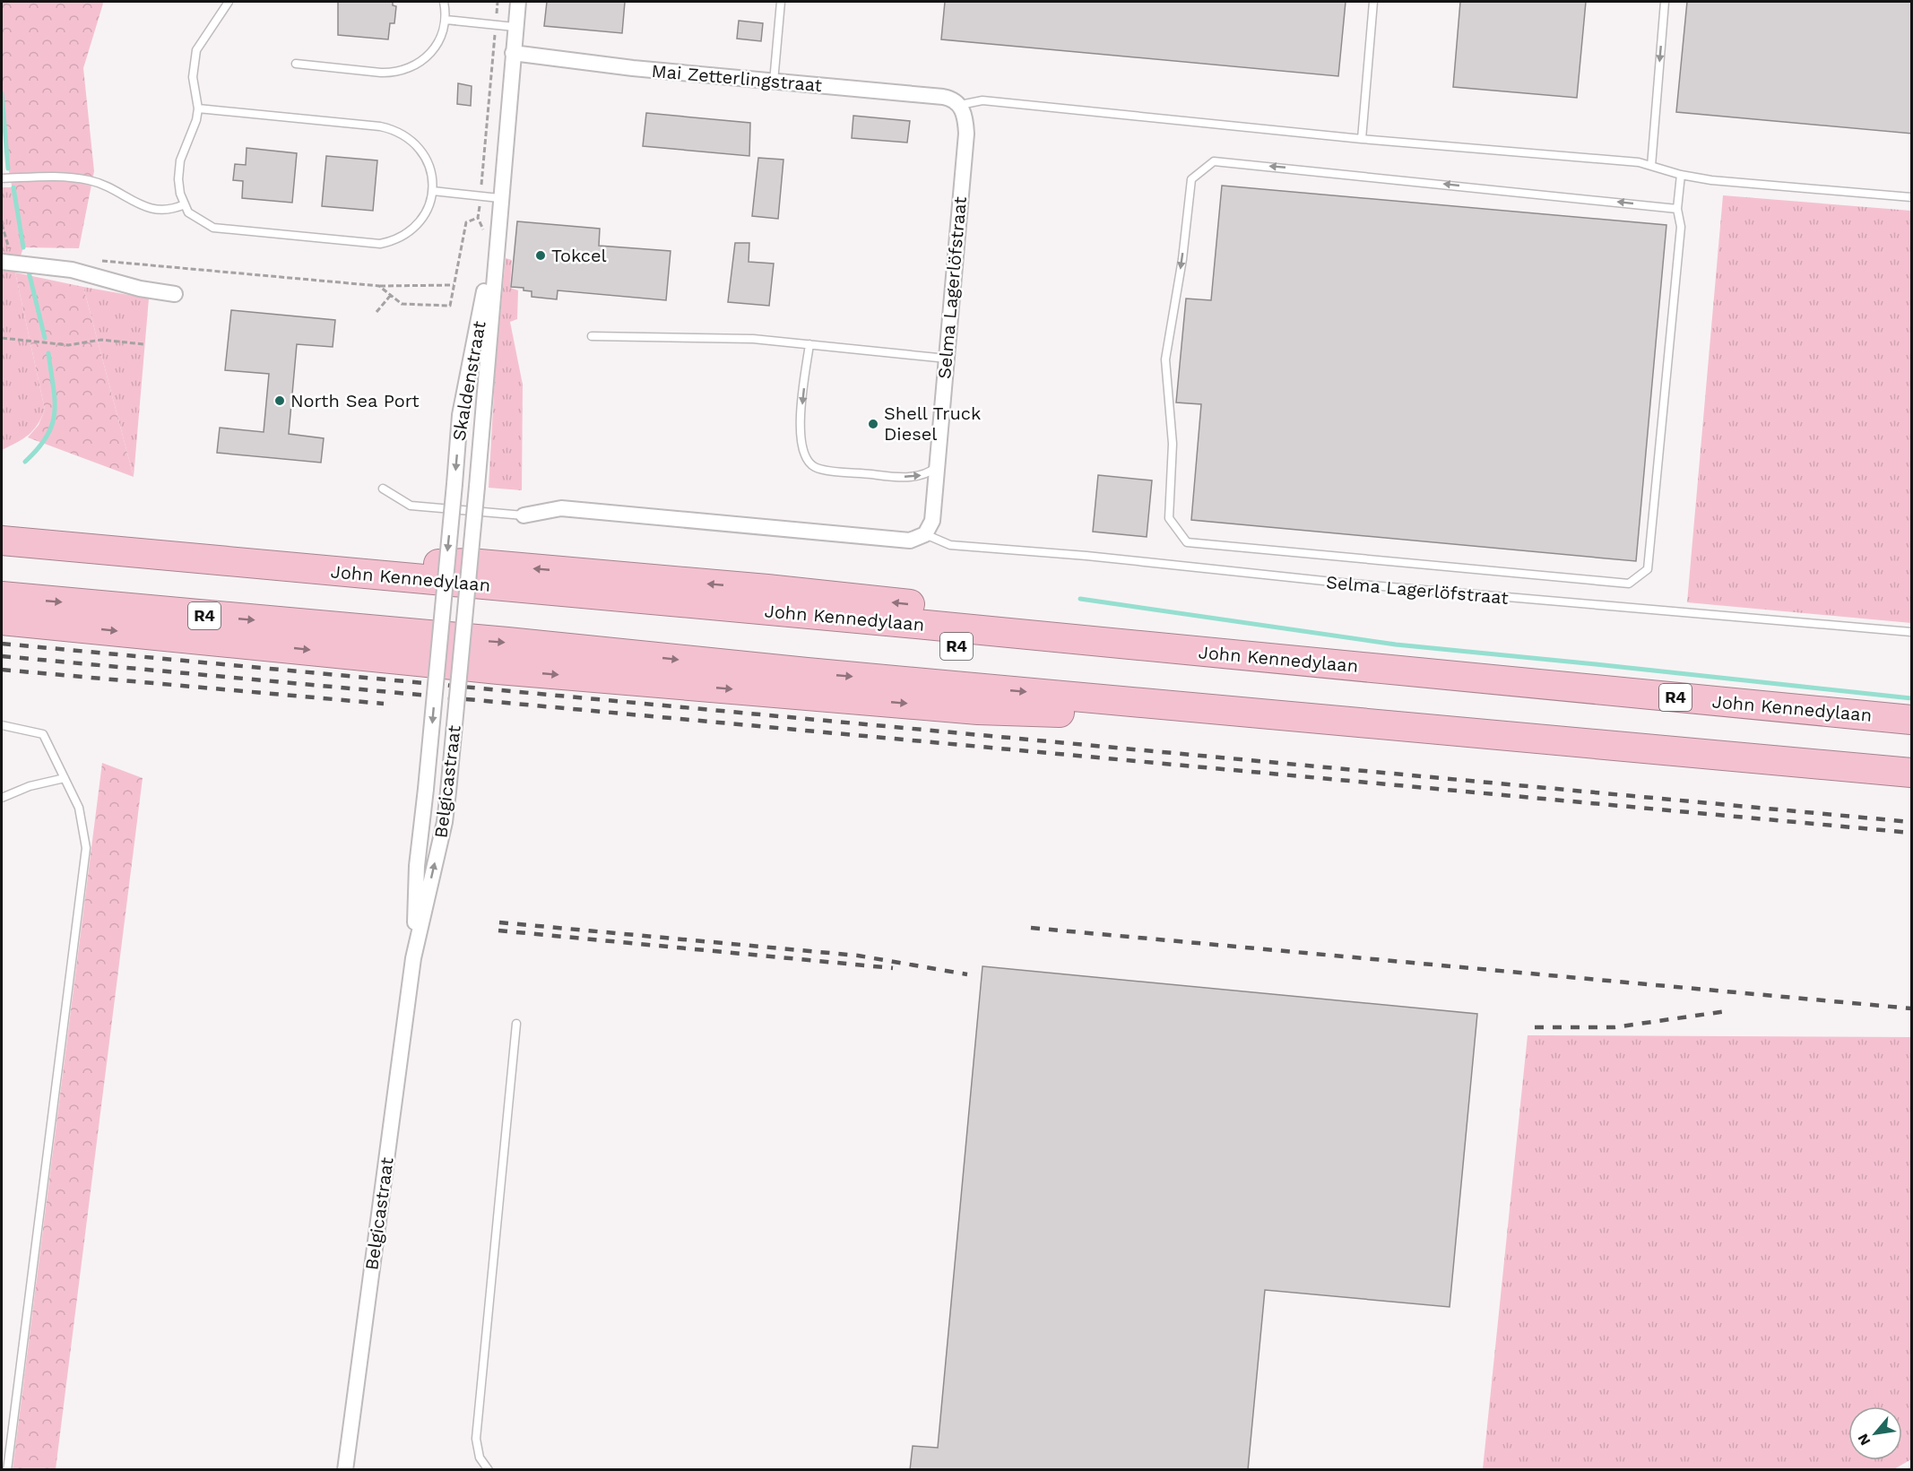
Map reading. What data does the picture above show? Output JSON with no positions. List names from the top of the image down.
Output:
{
  "streets": {
    "highway": ["John Kennedylaan", "R4"],
    "street": [
      "Mai Zetterlingstraat",
      "Selma Lagerlöfstraat",
      "Skaldenstraat",
      "Belgicastraat"
    ]
  },
  "crossings": [
    ["Mai Zetterlingstraat", "Selma Lagerlöfstraat"],
    ["Mai Zetterlingstraat", "Skaldenstraat"],
    ["R4", "Belgicastraat"]
  ],
  "places": ["Tokcel", "North Sea Port", "Shell Truck Diesel"],
  "north": "bottom left"
}
